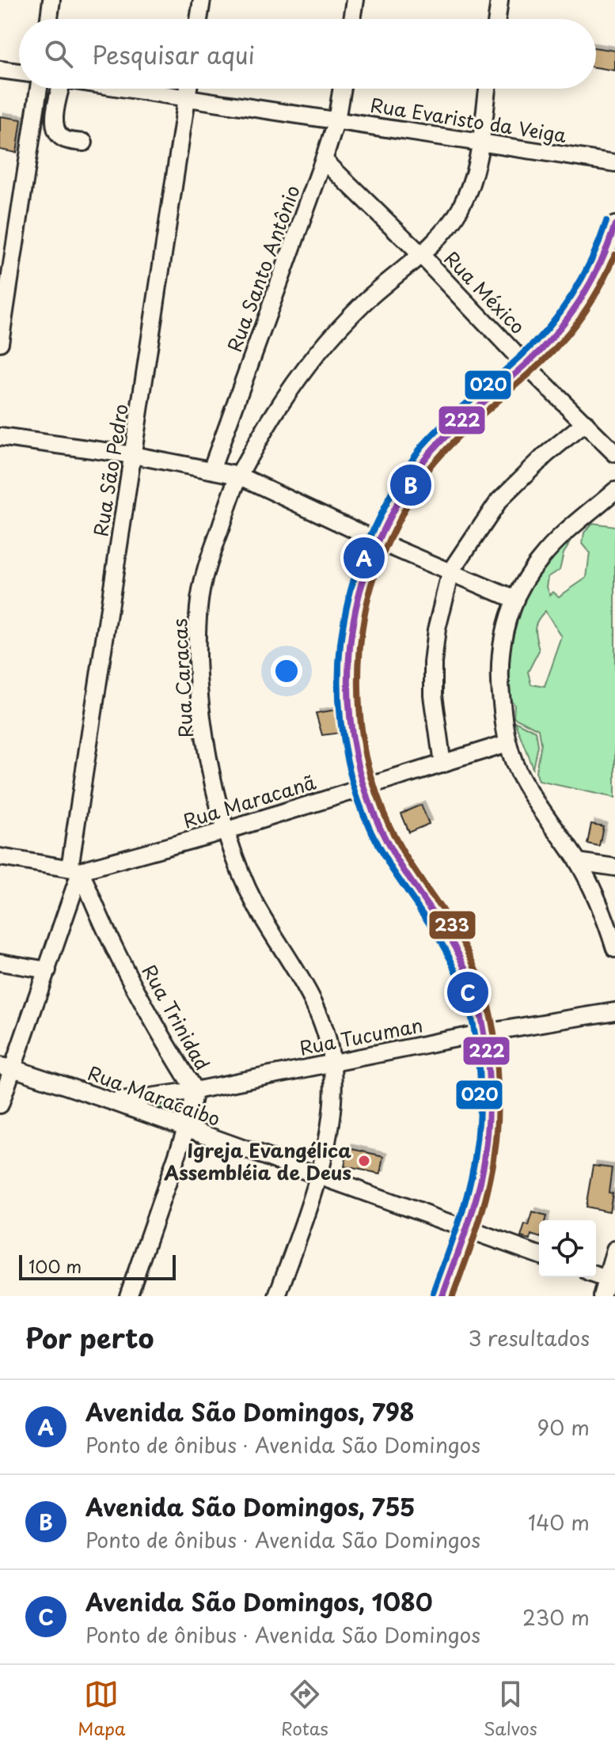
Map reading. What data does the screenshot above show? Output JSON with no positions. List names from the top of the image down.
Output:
{
  "streets": {
    "street": [
      "Rua Evaristo da Veiga",
      "Rua Santo Antônio",
      "Rua México",
      "Rua São Pedro",
      "Rua Caracas",
      "Rua Maracanã",
      "Rua Trinidad",
      "Rua Tucuman",
      "Rua Maracaibo"
    ]
  },
  "crossings": [
    ["Rua Evaristo da Veiga", "Rua Santo Antônio"],
    ["Rua Evaristo da Veiga", "Rua São Pedro"],
    ["Rua Evaristo da Veiga", "Rua Caracas"],
    ["Rua Santo Antônio", "Rua México"],
    ["Rua México", "Rua Caracas"],
    ["Rua São Pedro", "Rua Maracanã"],
    ["Rua São Pedro", "Rua Trinidad"],
    ["Rua São Pedro", "Rua Maracaibo"],
    ["Rua Caracas", "Rua Maracanã"],
    ["Rua Caracas", "Rua Tucuman"],
    ["Rua Caracas", "Rua Maracaibo"],
    ["Rua Maracanã", "Rua Trinidad"],
    ["Rua Trinidad", "Rua Tucuman"],
    ["Rua Trinidad", "Rua Maracaibo"],
    ["Rua Tucuman", "Rua Maracaibo"]
  ],
  "places": ["Igreja Evangélica Assembléia de Deus"],
  "lines": ["transit line 020", "transit line 222", "transit line 233"],
  "scale_bar": "100 m",
  "page": {
    "search": "Pesquisar aqui",
    "pins": ["B", "A", "C"],
    "scale": "100 m",
    "heading": ["Por perto", "3 resultados"],
    "list": [
      {
        "mark": "A",
        "name": "Avenida São Domingos, 798",
        "note": "Ponto de ônibus · Avenida São Domingos",
        "value": "90 m"
      },
      {
        "mark": "B",
        "name": "Avenida São Domingos, 755",
        "note": "Ponto de ônibus · Avenida São Domingos",
        "value": "140 m"
      },
      {
        "mark": "C",
        "name": "Avenida São Domingos, 1080",
        "note": "Ponto de ônibus · Avenida São Domingos",
        "value": "230 m"
      }
    ],
    "nav": ["Mapa", "Rotas", "Salvos"]
  }
}
